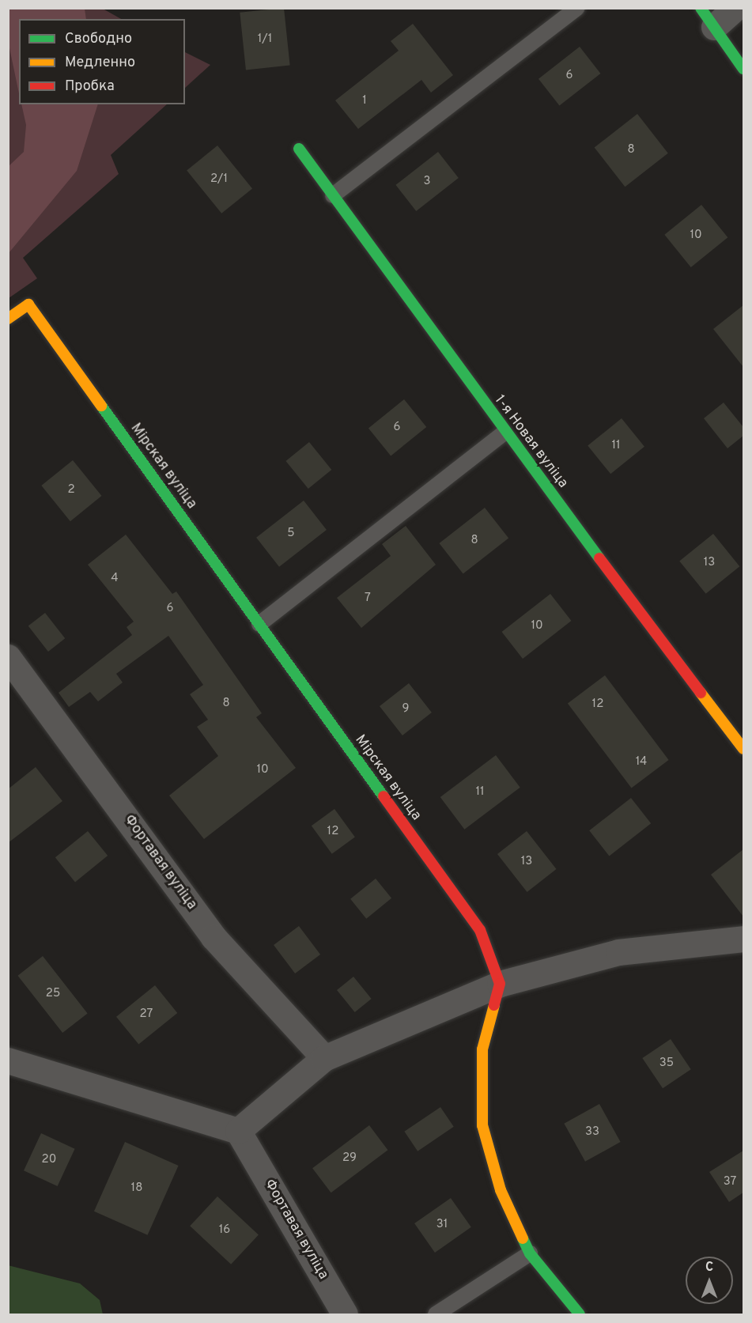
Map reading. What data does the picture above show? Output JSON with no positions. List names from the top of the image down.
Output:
{
  "streets": {
    "street": ["1-я Новая вуліца", "Мірская вуліца", "Фортавая вуліца"]
  },
  "house_numbers": [
    "1/1",
    "6",
    "1",
    "8",
    "2/1",
    "3",
    "10",
    "6",
    "11",
    "2",
    "5",
    "8",
    "13",
    "4",
    "7",
    "6",
    "10",
    "8",
    "12",
    "9",
    "14",
    "10",
    "11",
    "12",
    "13",
    "25",
    "27",
    "35",
    "33",
    "29",
    "20",
    "37",
    "18",
    "31",
    "16"
  ],
  "legend": ["Свободно", "Медленно", "Пробка"],
  "north": "top"
}
